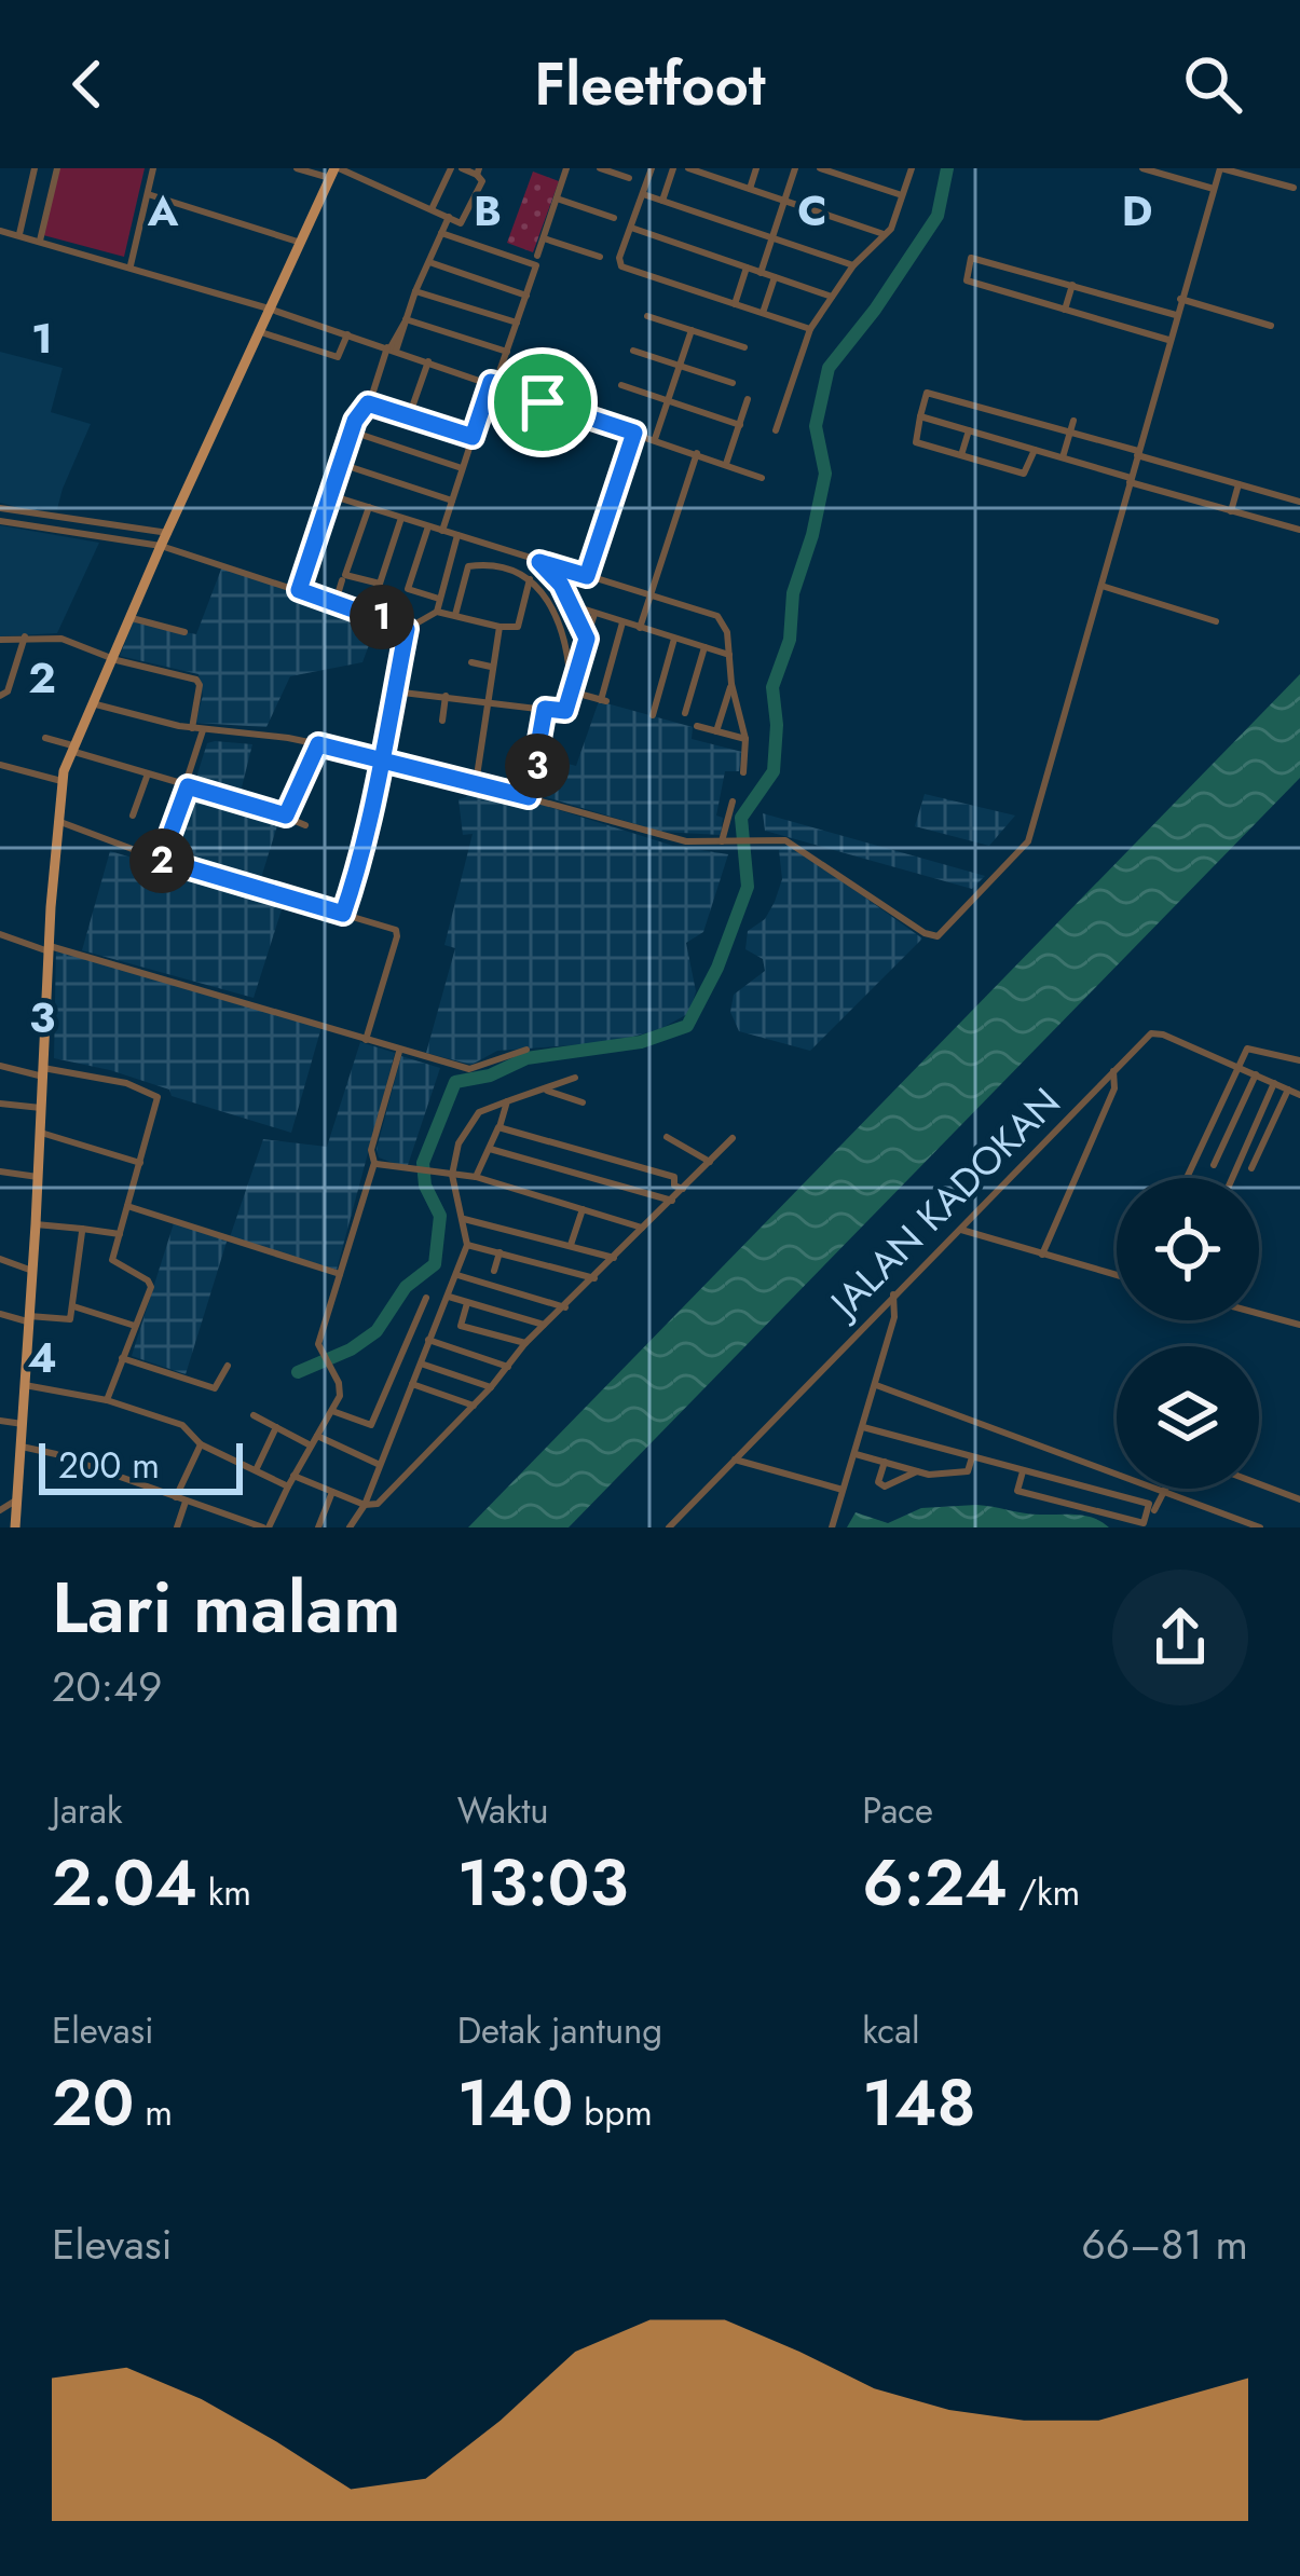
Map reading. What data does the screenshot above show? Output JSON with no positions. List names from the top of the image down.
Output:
{
  "streets": {
    "street": ["JALAN KADOKAN"]
  },
  "scale_bar": "200 m",
  "page": {
    "header": "Fleetfoot",
    "pins": ["1", "3", "2"],
    "scale": "200 m",
    "heading": ["Lari malam", "20:49"],
    "stats": [
      ["Jarak", "2.04 km"],
      ["Waktu", "13:03"],
      ["Pace", "6:24 /km"],
      ["Elevasi", "20 m"],
      ["Detak jantung", "140 bpm"],
      ["kcal", "148"]
    ],
    "chart": ["Elevasi", "66–81 m"]
  },
  "grid": {
    "columns": [
      "A",
      "B",
      "C",
      "D"
    ],
    "rows": [
      "1",
      "2",
      "3",
      "4"
    ]
  }
}
